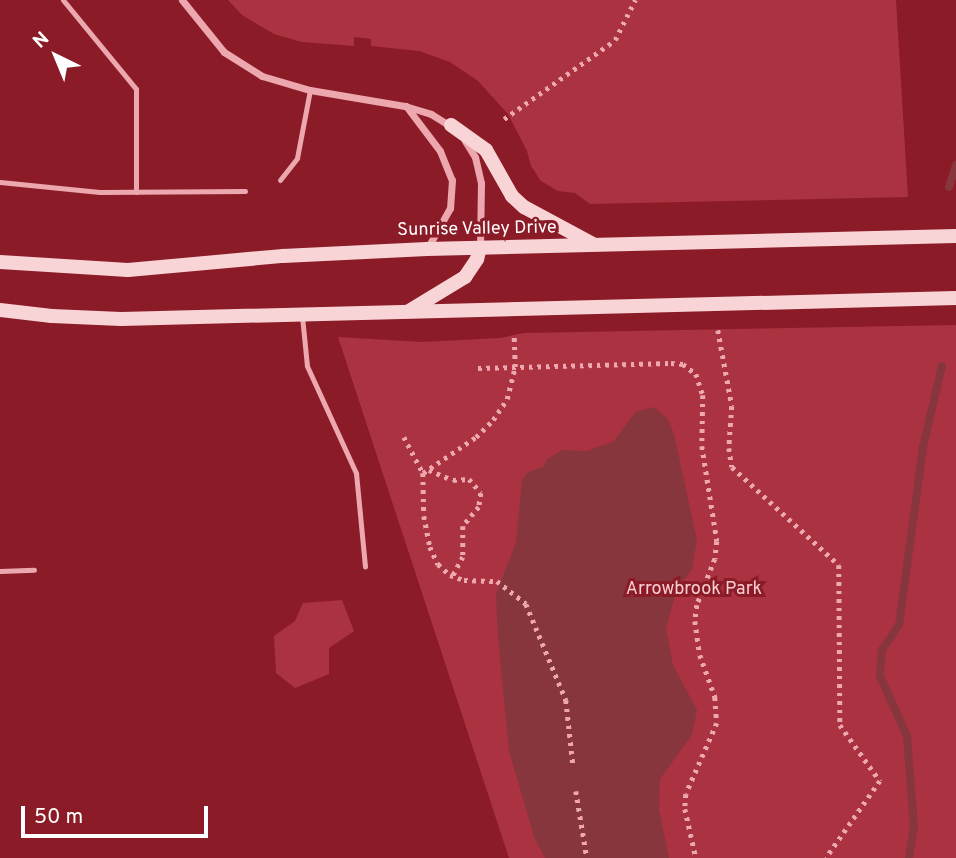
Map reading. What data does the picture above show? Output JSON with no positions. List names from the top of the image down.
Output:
{
  "streets": {
    "main road": ["Sunrise Valley Drive"]
  },
  "parks": ["Arrowbrook Park"],
  "scale_bar": "50 m",
  "north": "top left"
}
